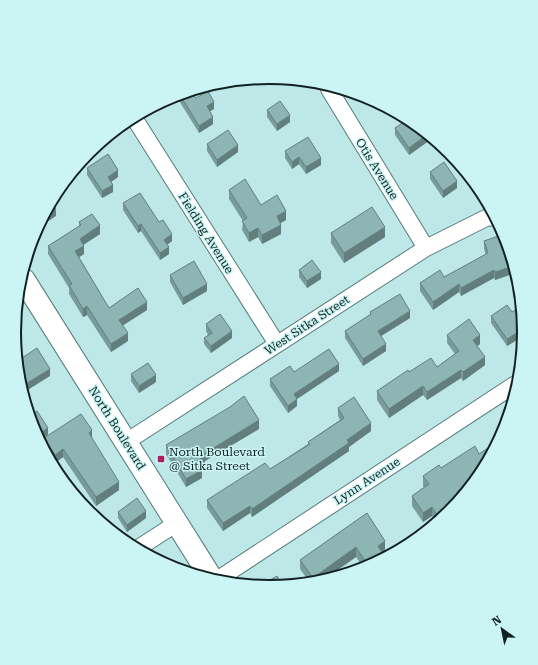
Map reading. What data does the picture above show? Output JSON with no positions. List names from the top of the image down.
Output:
{
  "streets": {
    "street": [
      "Otis Avenue",
      "Fielding Avenue",
      "West Sitka Street",
      "North Boulevard",
      "Lynn Avenue"
    ]
  },
  "crossings": [
    ["Otis Avenue", "West Sitka Street"],
    ["Fielding Avenue", "West Sitka Street"],
    ["West Sitka Street", "North Boulevard"]
  ],
  "places": {
    "transit": ["North Boulevard @ Sitka Street"]
  },
  "north": "top left"
}
